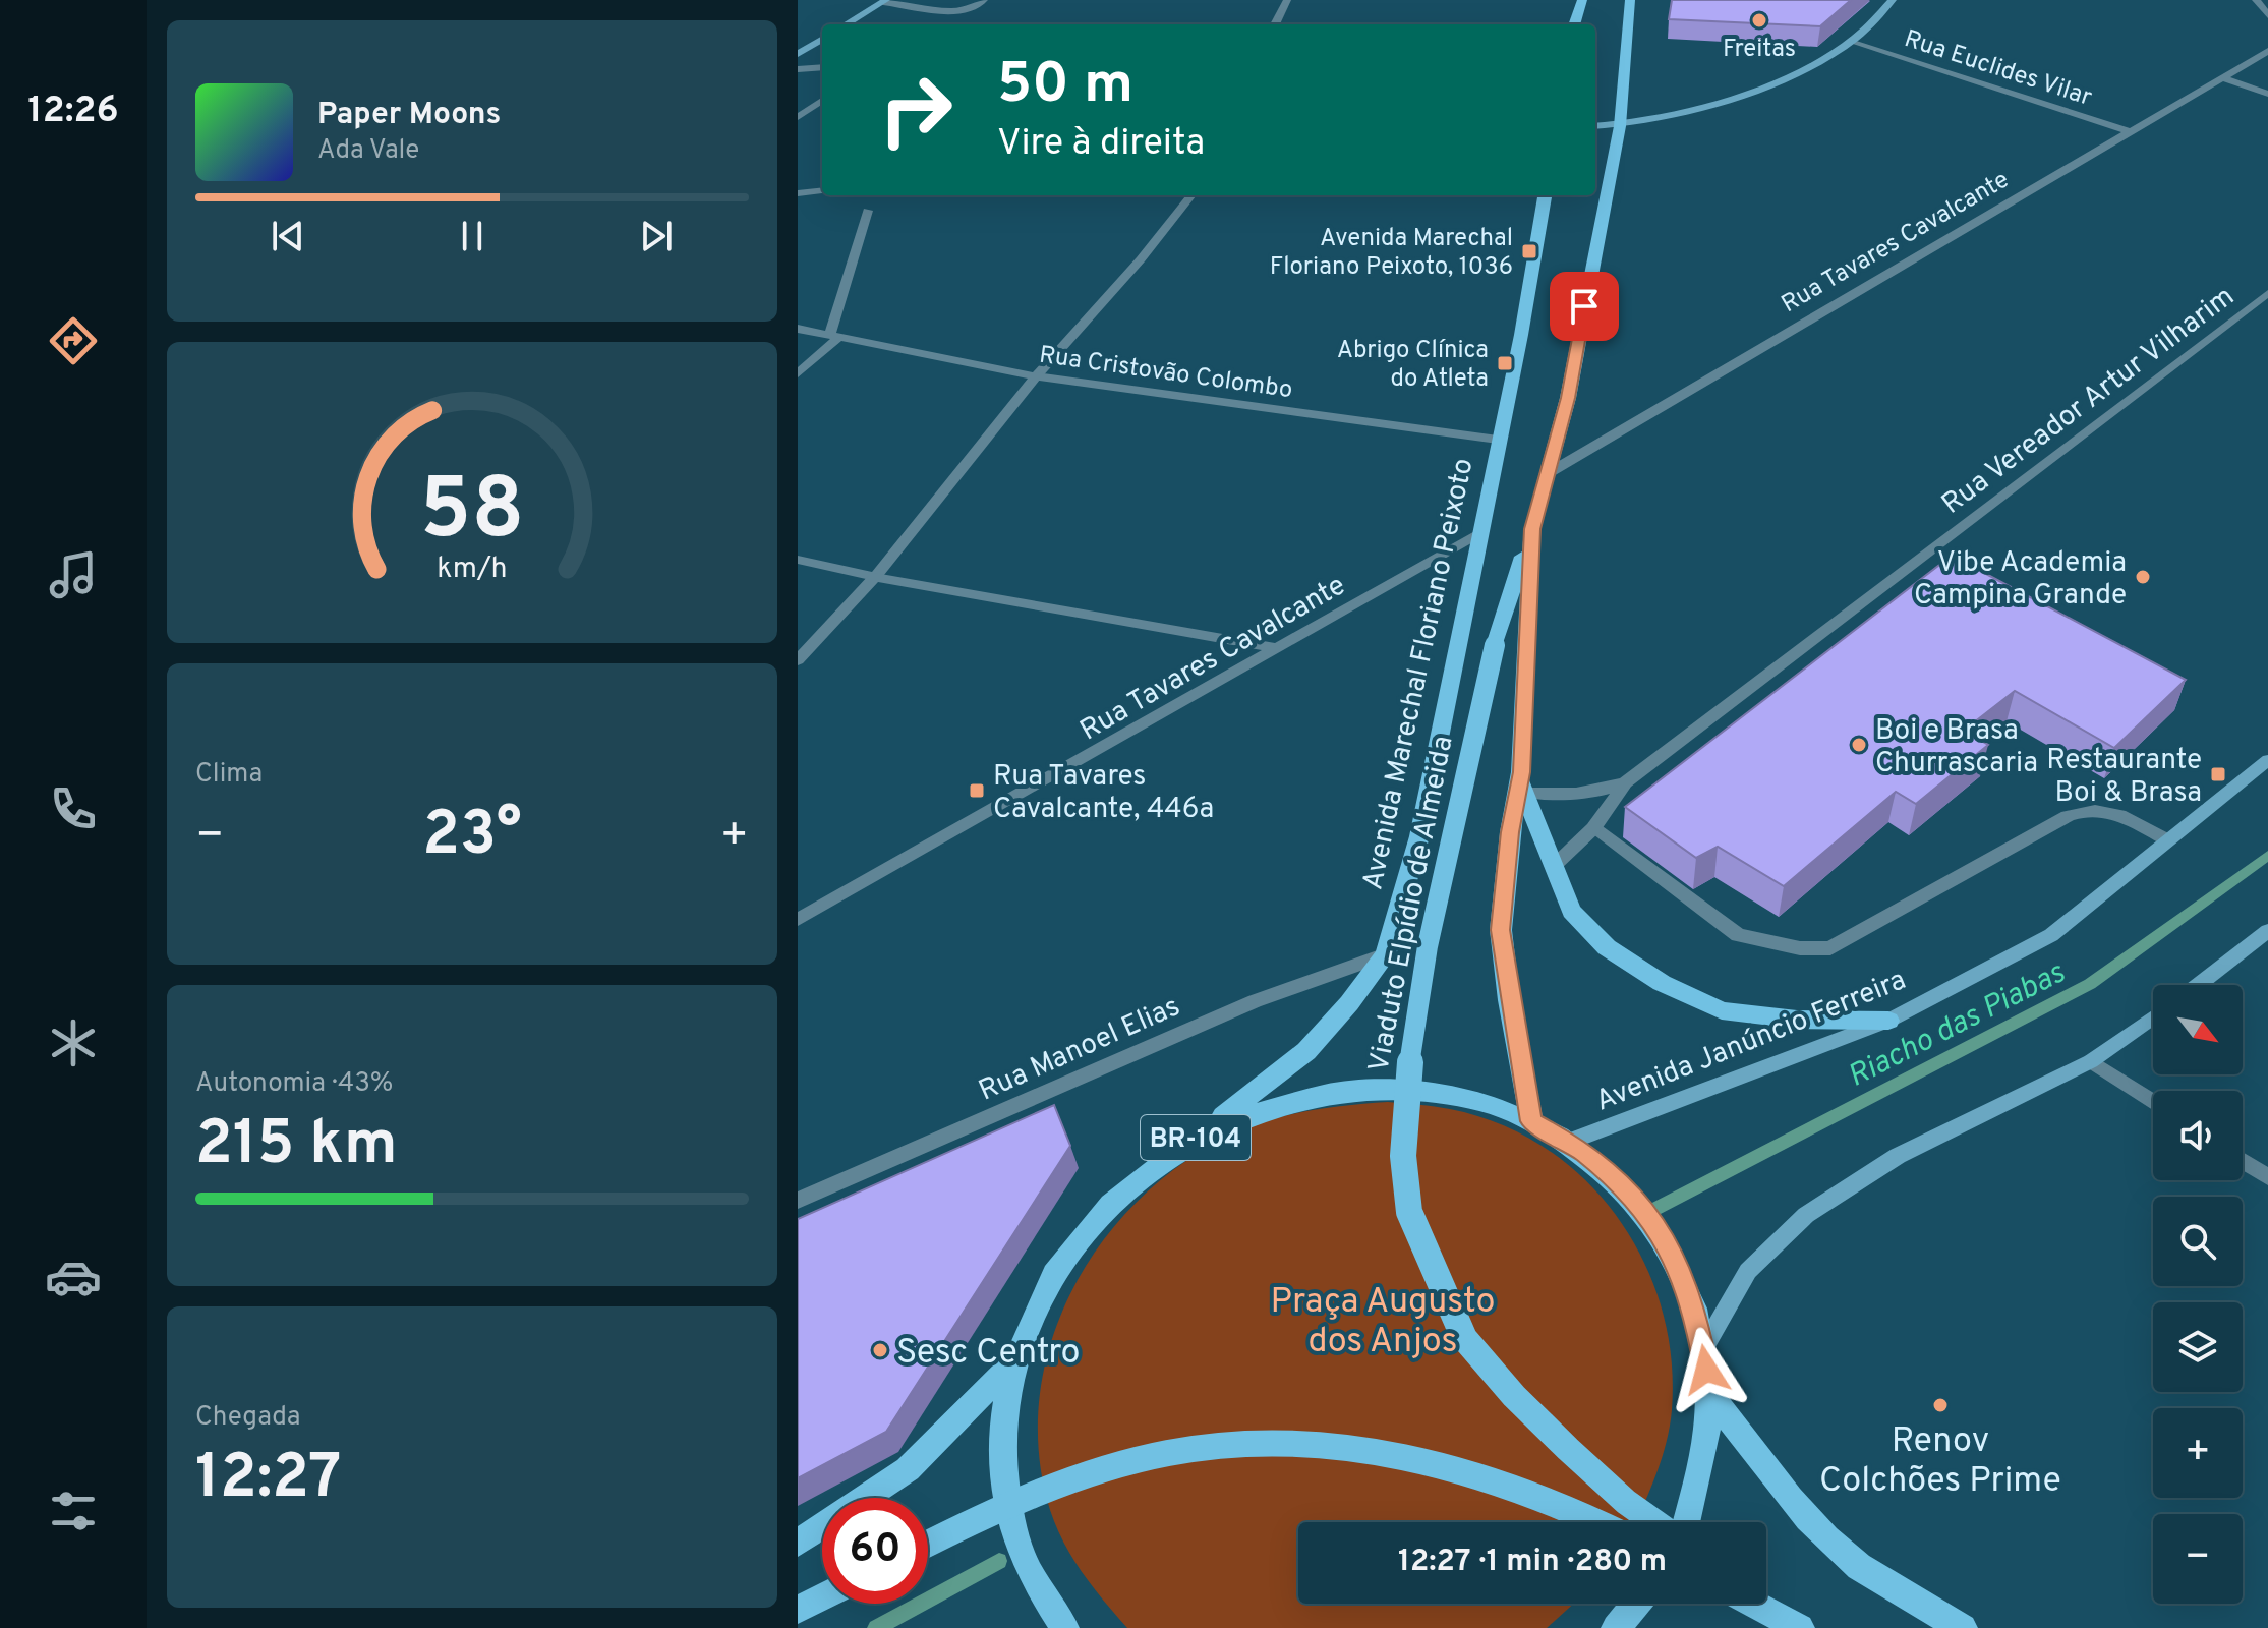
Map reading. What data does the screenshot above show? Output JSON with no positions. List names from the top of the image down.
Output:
{
  "streets": {
    "main road": [
      "Avenida Marechal Floriano Peixoto",
      "Viaduto Elpídio de Almeida",
      "Avenida Janúncio Ferreira",
      "BR-104"
    ],
    "street": [
      "Rua Euclides Vilar",
      "Rua Tavares Cavalcante",
      "Rua Cristovão Colombo",
      "Rua Vereador Artur Vilharim",
      "Rua Manoel Elias"
    ]
  },
  "crossings": [
    ["Rua Euclides Vilar", "Rua Tavares Cavalcante"],
    ["Rua Tavares Cavalcante", "Avenida Marechal Floriano Peixoto"],
    ["Rua Cristovão Colombo", "Avenida Marechal Floriano Peixoto"],
    ["Avenida Marechal Floriano Peixoto", "Rua Manoel Elias"],
    ["Avenida Marechal Floriano Peixoto", "BR-104"],
    ["Avenida Janúncio Ferreira", "BR-104"]
  ],
  "water": ["Riacho das Piabas"],
  "parks": ["Praça Augusto dos Anjos"],
  "places": {
    "other": [
      "Freitas",
      "Vibe Academia Campina Grande",
      "Boi e Brasa Churrascaria",
      "Sesc Centro",
      "Renov Colchões Prime"
    ],
    "transit": [
      "Avenida Marechal Floriano Peixoto, 1036",
      "Abrigo Clínica do Atleta",
      "Restaurante Boi & Brasa",
      "Rua Tavares Cavalcante, 446a"
    ]
  },
  "north": "bottom right",
  "page": {
    "tabs": "12:26",
    "turn": ["50 m", "Vire à direita"],
    "song": ["Paper Moons", "Ada Vale"],
    "tile": [
      "Clima",
      ["Autonomia · 43%", "215 km"],
      ["Chegada", "12:27"]
    ],
    "heat": ["−", "23°", "+"],
    "map_buttons": ["+", "−"],
    "limit": "60",
    "trip": "12:27 · 1 min · 280 m",
    "gauge": ["58", "km/h"]
  }
}
